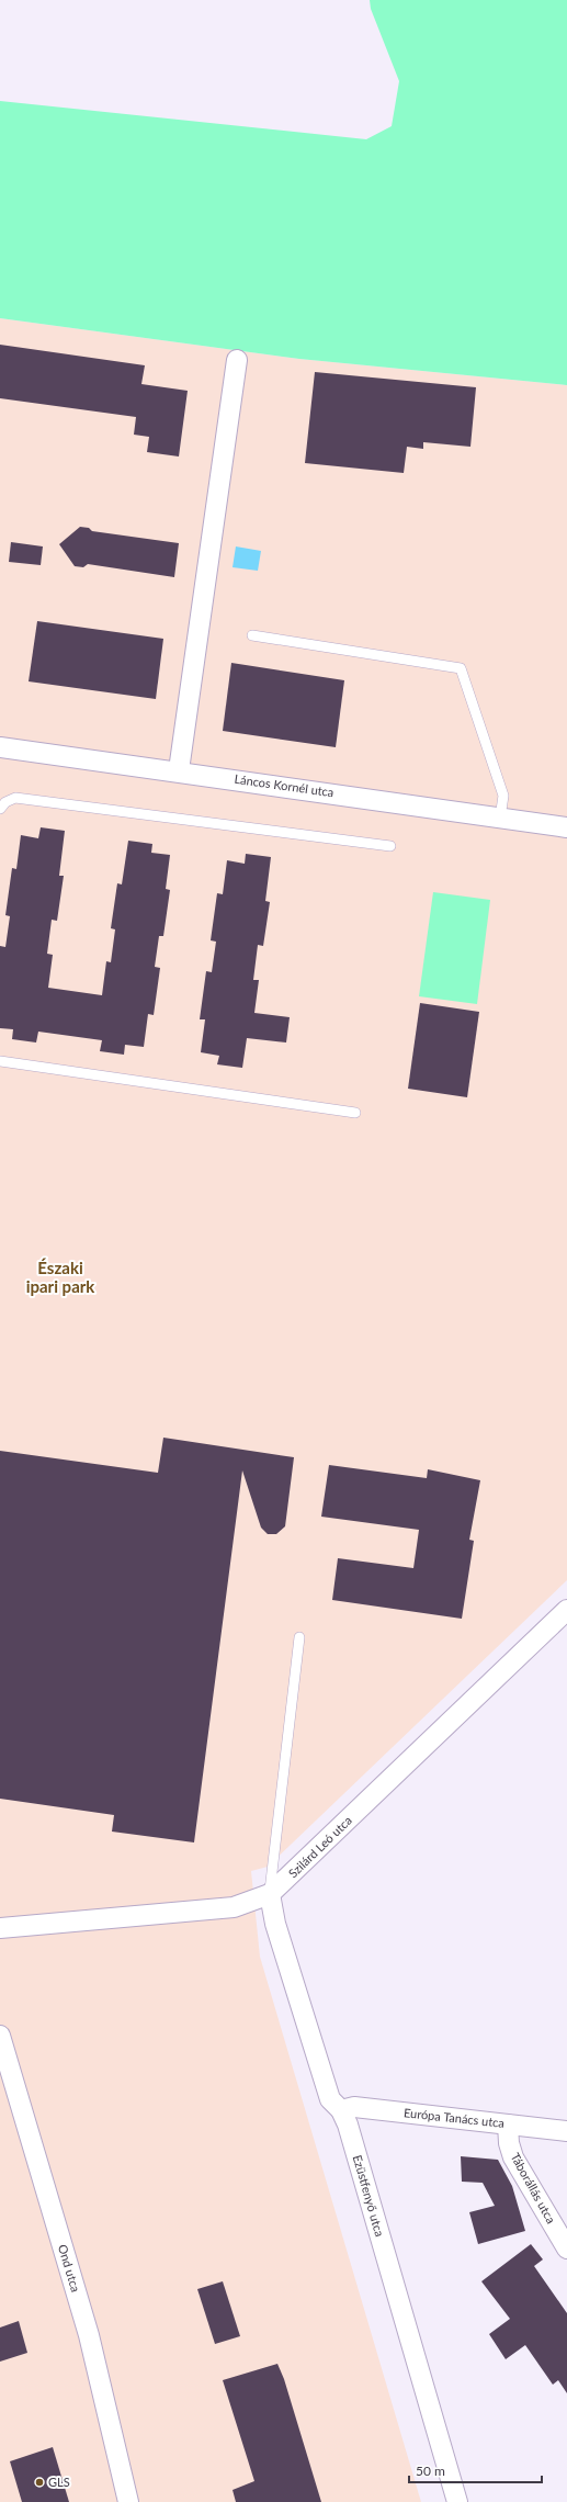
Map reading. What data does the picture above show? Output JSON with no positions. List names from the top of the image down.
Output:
{
  "streets": {
    "street": [
      "Láncos Kornél utca",
      "Szilárd Leó utca",
      "Európa Tanács utca",
      "Táborállás utca",
      "Ezüstfenyő utca",
      "Ond utca"
    ]
  },
  "crossings": [
    ["Szilárd Leó utca", "Ezüstfenyő utca"],
    ["Európa Tanács utca", "Táborállás utca"],
    ["Európa Tanács utca", "Ezüstfenyő utca"]
  ],
  "districts": ["Északi ipari park"],
  "places": ["GLS"],
  "scale_bar": "50 m"
}
